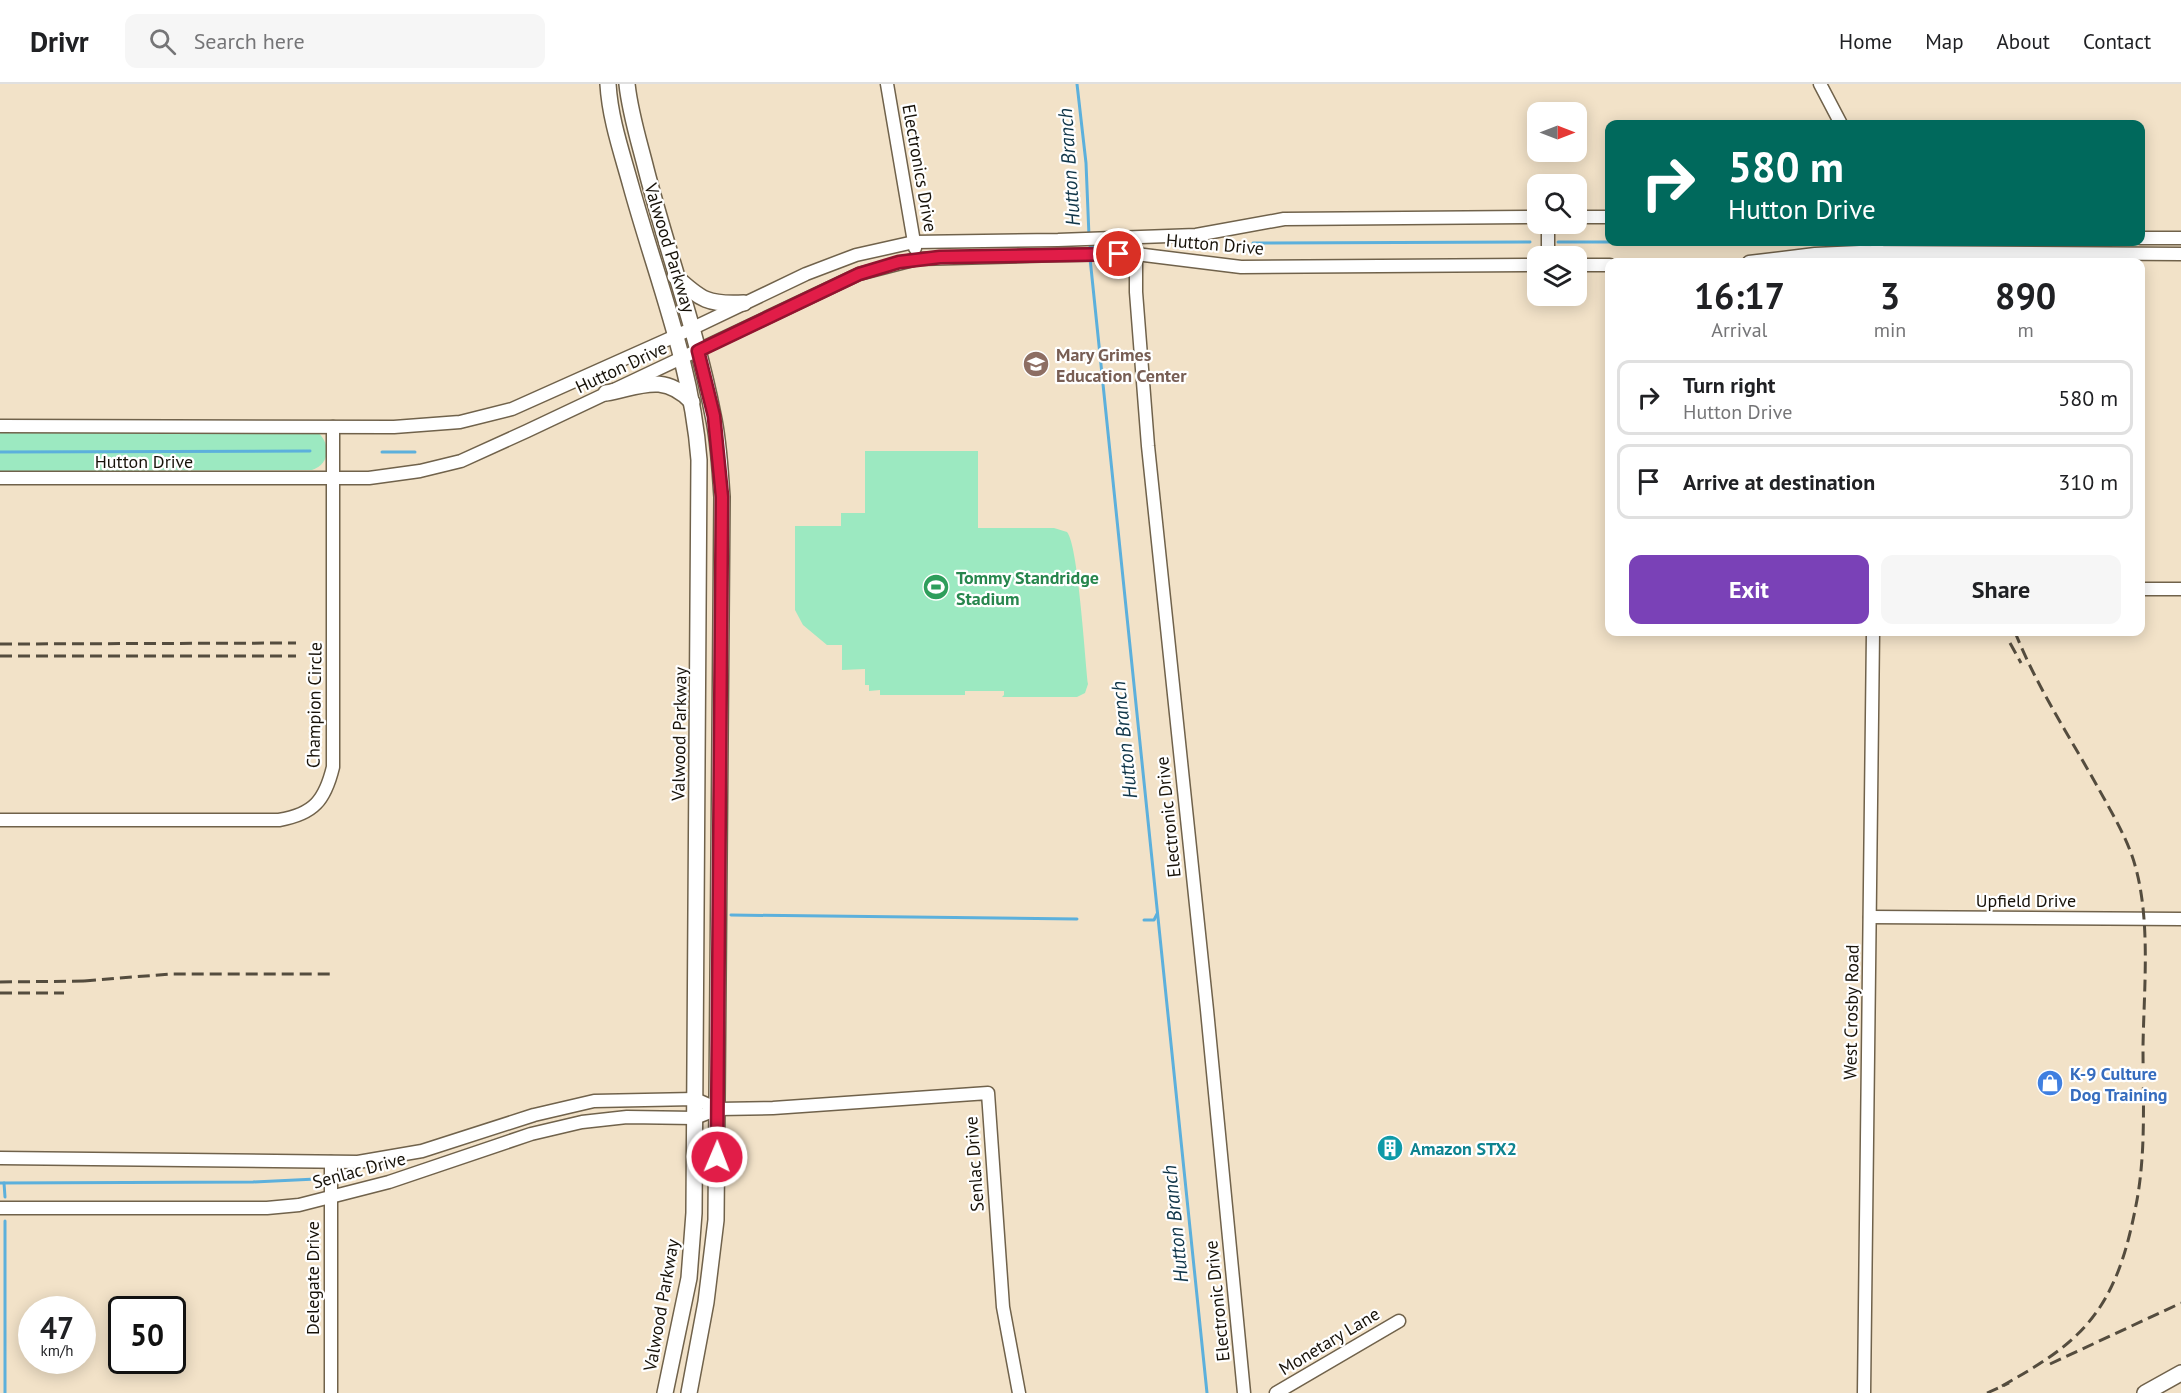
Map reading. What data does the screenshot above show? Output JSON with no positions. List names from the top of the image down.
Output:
{
  "streets": {
    "main road": ["Valwood Parkway"],
    "street": [
      "Electronics Drive",
      "Hutton Drive",
      "Champion Circle",
      "Electronic Drive",
      "Upfield Drive",
      "West Crosby Road",
      "Senlac Drive",
      "Delegate Drive",
      "Monetary Lane"
    ]
  },
  "crossings": [
    ["Electronics Drive", "Hutton Drive"],
    ["Hutton Drive", "Valwood Parkway"],
    ["Hutton Drive", "Champion Circle"],
    ["Hutton Drive", "Electronic Drive"],
    ["Valwood Parkway", "Senlac Drive"],
    ["Upfield Drive", "West Crosby Road"],
    ["Senlac Drive", "Delegate Drive"]
  ],
  "water": ["Hutton Branch"],
  "places": {
    "school or university": ["Mary Grimes Education Center"],
    "sports": ["Tommy Standridge Stadium"],
    "shop": ["K-9 Culture Dog Training"],
    "building": ["Amazon STX2"]
  },
  "north": "right",
  "page": {
    "header": "Drivr",
    "search": "Search here",
    "nav": [
      "Home",
      "Map",
      "About",
      "Contact"
    ],
    "turn": ["580 m", "Hutton Drive"],
    "eta": [
      "16:17",
      "Arrival",
      "3",
      "min",
      "890",
      "m"
    ],
    "list": [
      {
        "name": "Turn right",
        "note": "Hutton Drive",
        "value": "580 m"
      },
      {
        "name": "Arrive at destination",
        "value": "310 m"
      }
    ],
    "buttons": ["Exit", "Share"],
    "speed": "47 km/h",
    "limit": "50"
  }
}
